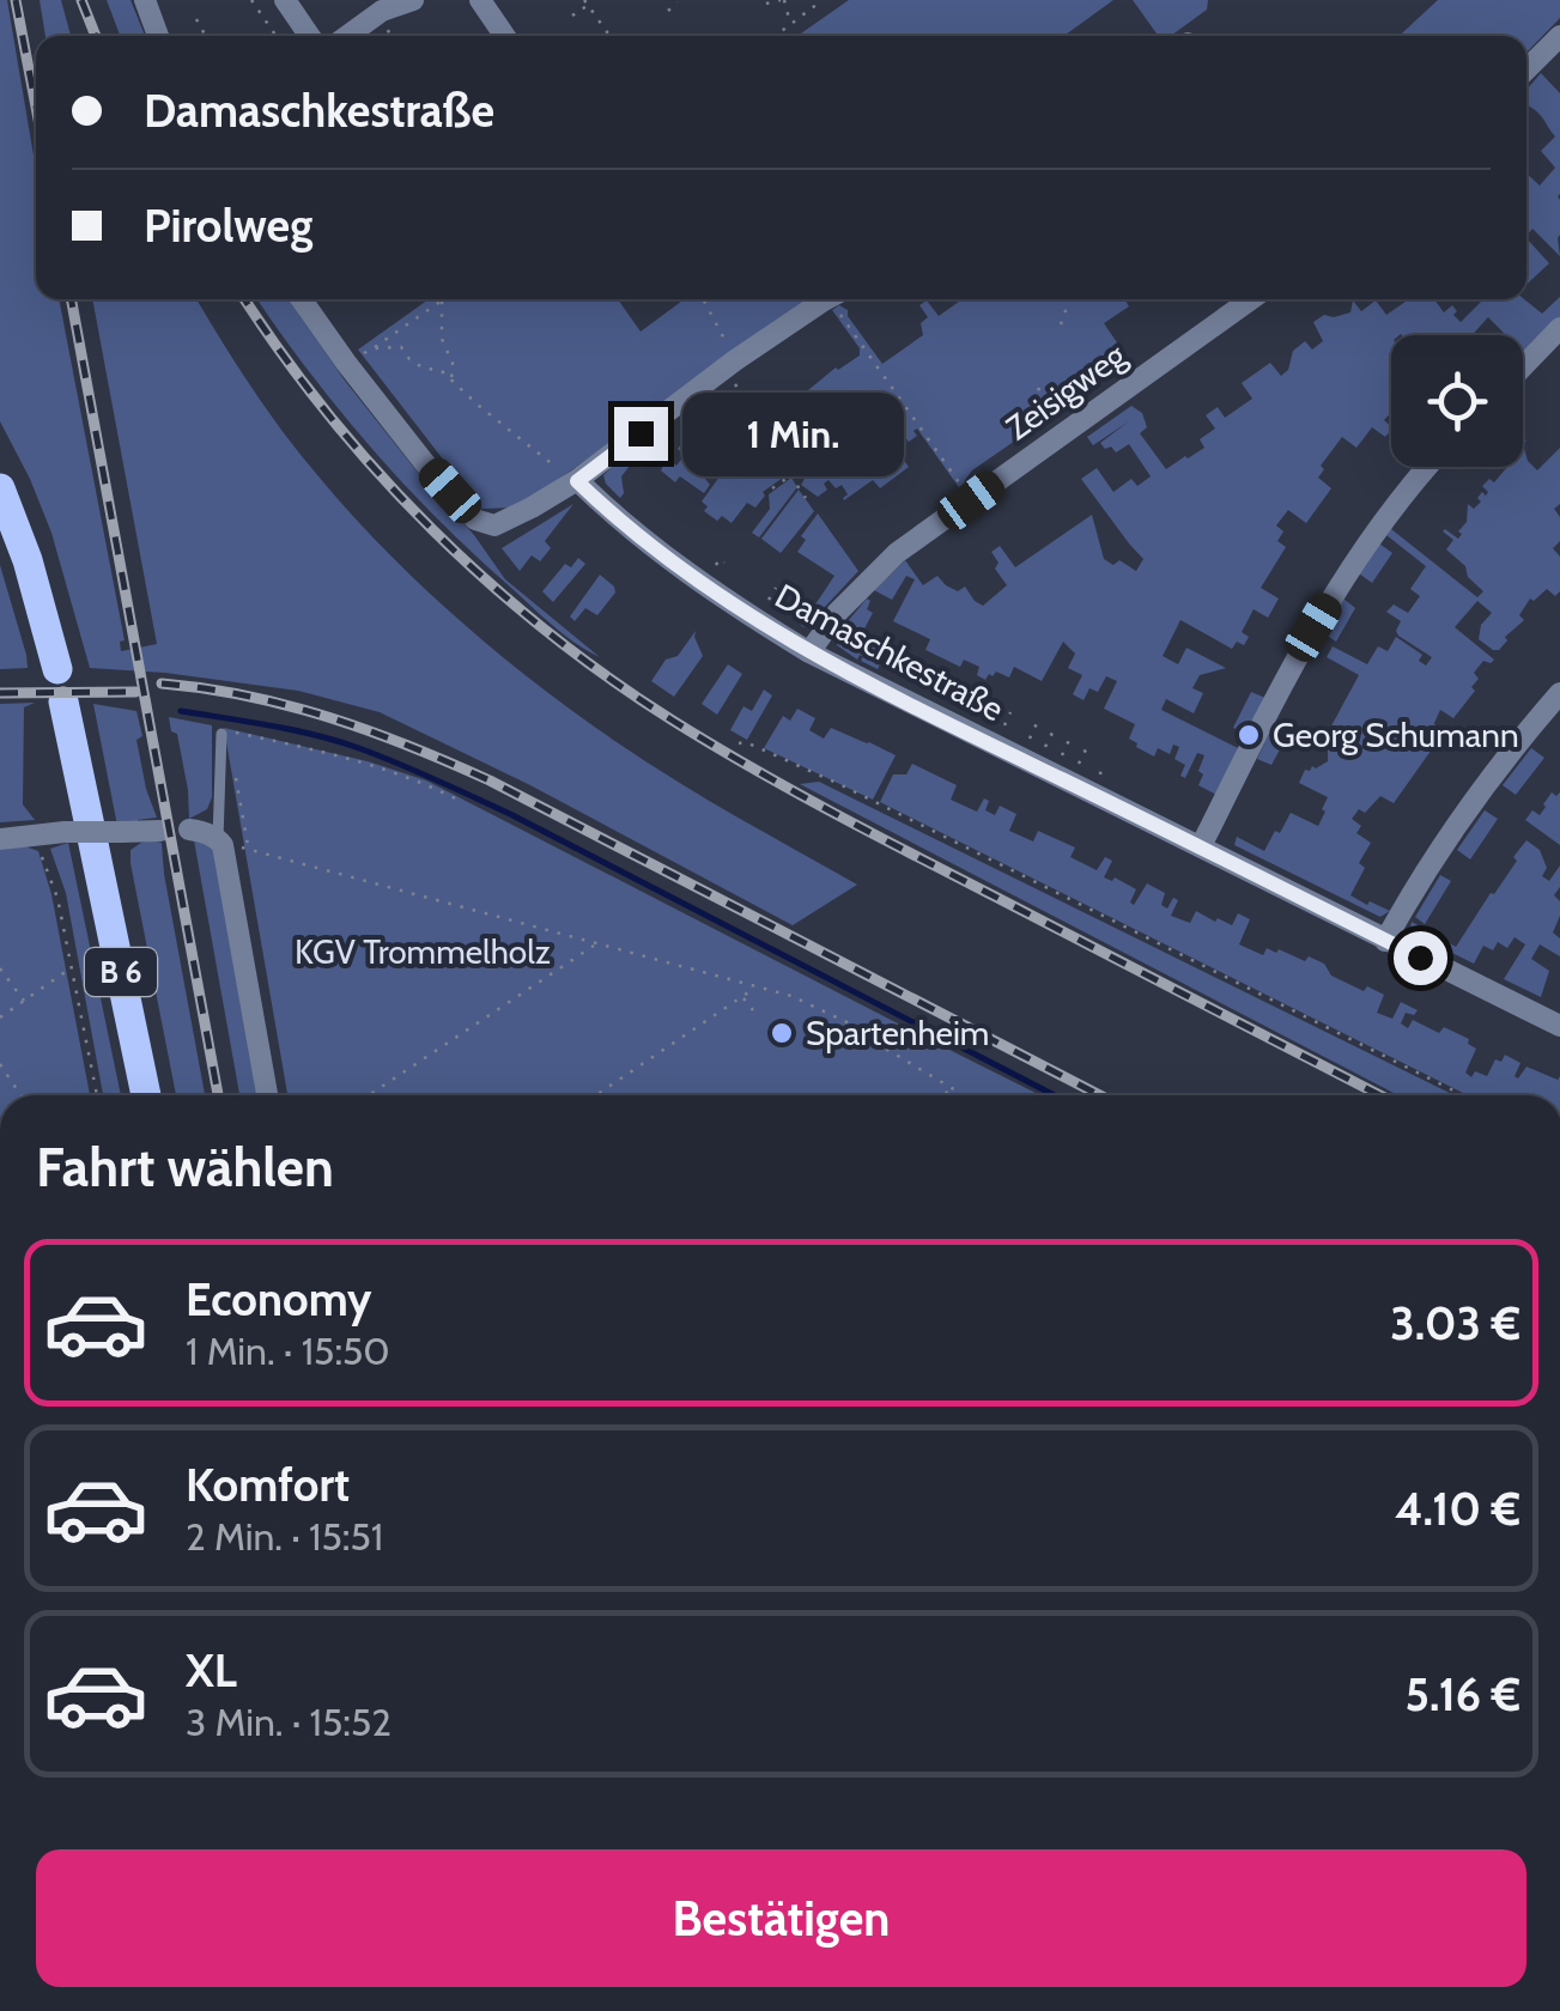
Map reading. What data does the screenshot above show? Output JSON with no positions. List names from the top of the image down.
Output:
{
  "streets": {
    "main road": ["B 6"],
    "street": ["Zeisigweg", "Damaschkestraße"]
  },
  "crossings": [
    ["Zeisigweg", "Damaschkestraße"]
  ],
  "parks": ["KGV Trommelholz"],
  "places": ["Georg Schumann", "Spartenheim"],
  "page": {
    "banner": ["Damaschkestraße", "Pirolweg"],
    "bubble": "1 Min.",
    "heading": "Fahrt wählen",
    "list": [
      {
        "name": "Economy",
        "note": "1 Min. · 15:50",
        "value": "3.03 €"
      },
      {
        "name": "Komfort",
        "note": "2 Min. · 15:51",
        "value": "4.10 €"
      },
      {
        "name": "XL",
        "note": "3 Min. · 15:52",
        "value": "5.16 €"
      }
    ],
    "buttons": "Bestätigen"
  }
}
